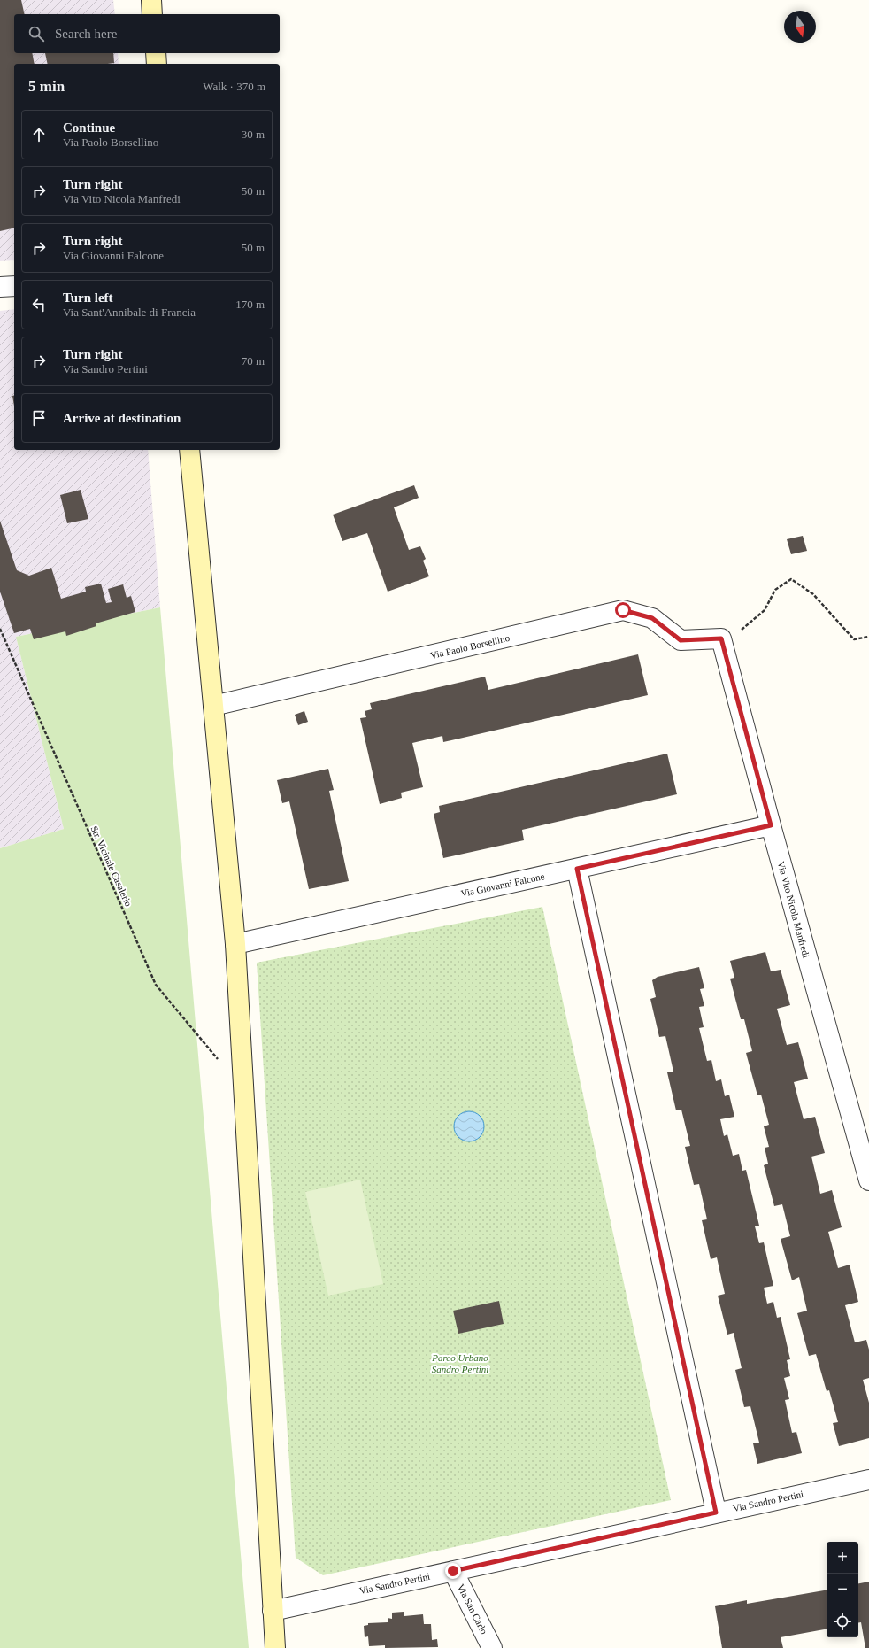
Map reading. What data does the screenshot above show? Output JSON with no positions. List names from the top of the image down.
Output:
{
  "streets": {
    "street": [
      "Via Paolo Borsellino",
      "Via Giovanni Falcone",
      "Via Vito Nicola Manfredi",
      "Via Sandro Pertini",
      "Via San Carlo"
    ],
    "path": ["Str. Vicinale Casalerio"]
  },
  "crossings": [
    ["Via Paolo Borsellino", "Via Vito Nicola Manfredi"],
    ["Via Giovanni Falcone", "Via Vito Nicola Manfredi"],
    ["Via Sandro Pertini", "Via San Carlo"]
  ],
  "parks": ["Parco Urbano Sandro Pertini"],
  "north": "bottom",
  "page": {
    "search": "Search here",
    "heading": ["5 min", "Walk · 370 m"],
    "list": [
      ["Continue", "Via Paolo Borsellino", "30 m"],
      ["Turn right", "Via Vito Nicola Manfredi", "50 m"],
      ["Turn right", "Via Giovanni Falcone", "50 m"],
      ["Turn left", "Via Sant'Annibale di Francia", "170 m"],
      ["Turn right", "Via Sandro Pertini", "70 m"],
      "Arrive at destination"
    ],
    "map_buttons": ["+", "−"]
  }
}
